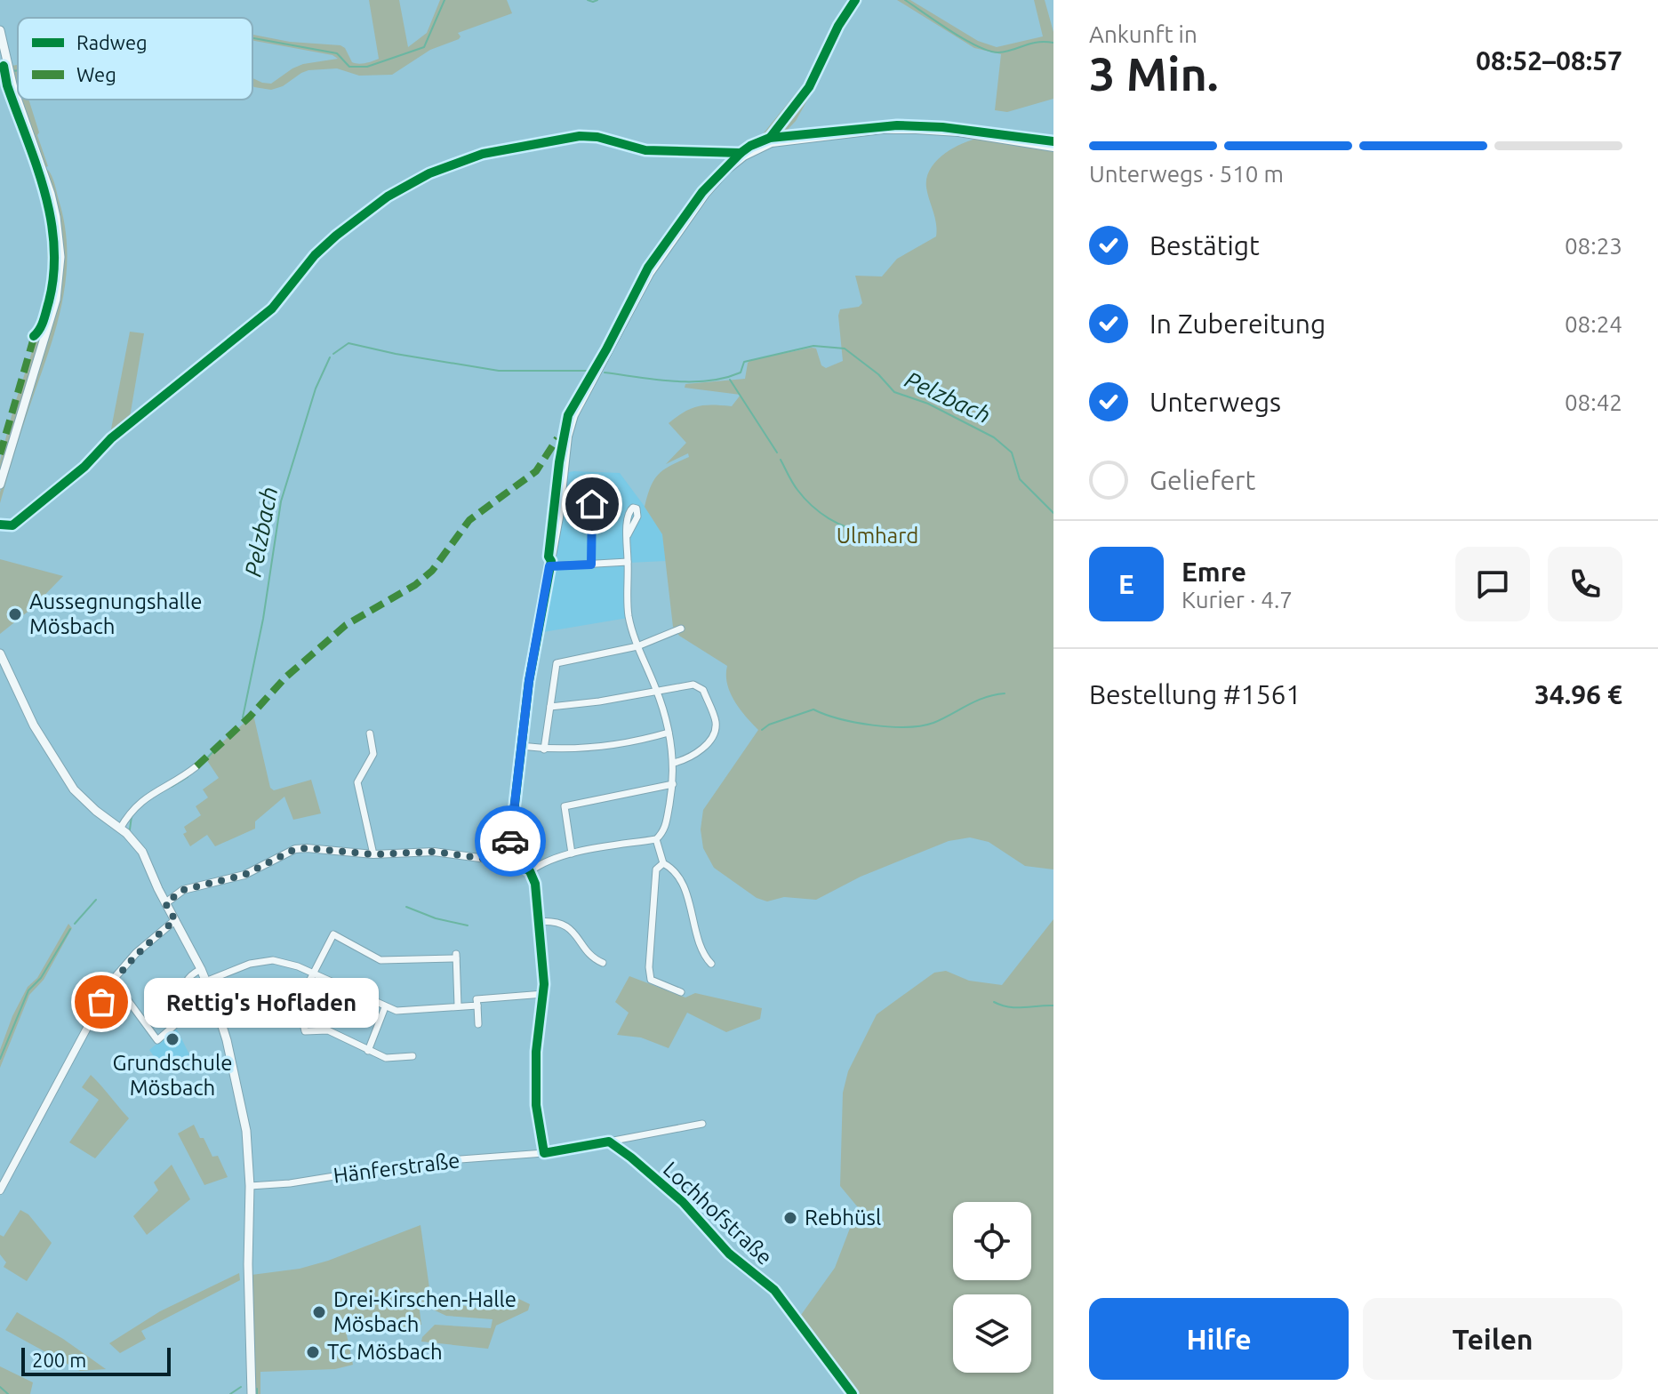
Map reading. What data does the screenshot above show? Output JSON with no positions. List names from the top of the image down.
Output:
{
  "streets": {
    "street": ["Hänferstraße", "Lochhofstraße"]
  },
  "water": ["Pelzbach"],
  "parks": ["Ulmhard"],
  "places": [
    "Aussegnungshalle Mösbach",
    "Rettig's Hofladen",
    "Grundschule Mösbach",
    "Rebhüsl",
    "Drei-Kirschen-Halle Mösbach",
    "TC Mösbach"
  ],
  "legend": ["Radweg", "Weg"],
  "scale_bar": "200 m",
  "page": {
    "heading": ["3 Min.", "Ankunft in", "08:52–08:57"],
    "panel": [
      "Emre",
      "Kurier · 4.7",
      "Bestellung #1561",
      "34.96 €"
    ],
    "bar": "Unterwegs · 510 m",
    "list": [
      ["Bestätigt", "08:23"],
      ["In Zubereitung", "08:24"],
      ["Unterwegs", "08:42"],
      "Geliefert"
    ],
    "round": "E",
    "bubble": "Rettig's Hofladen",
    "buttons": ["Hilfe", "Teilen"],
    "scale": "200 m"
  }
}
